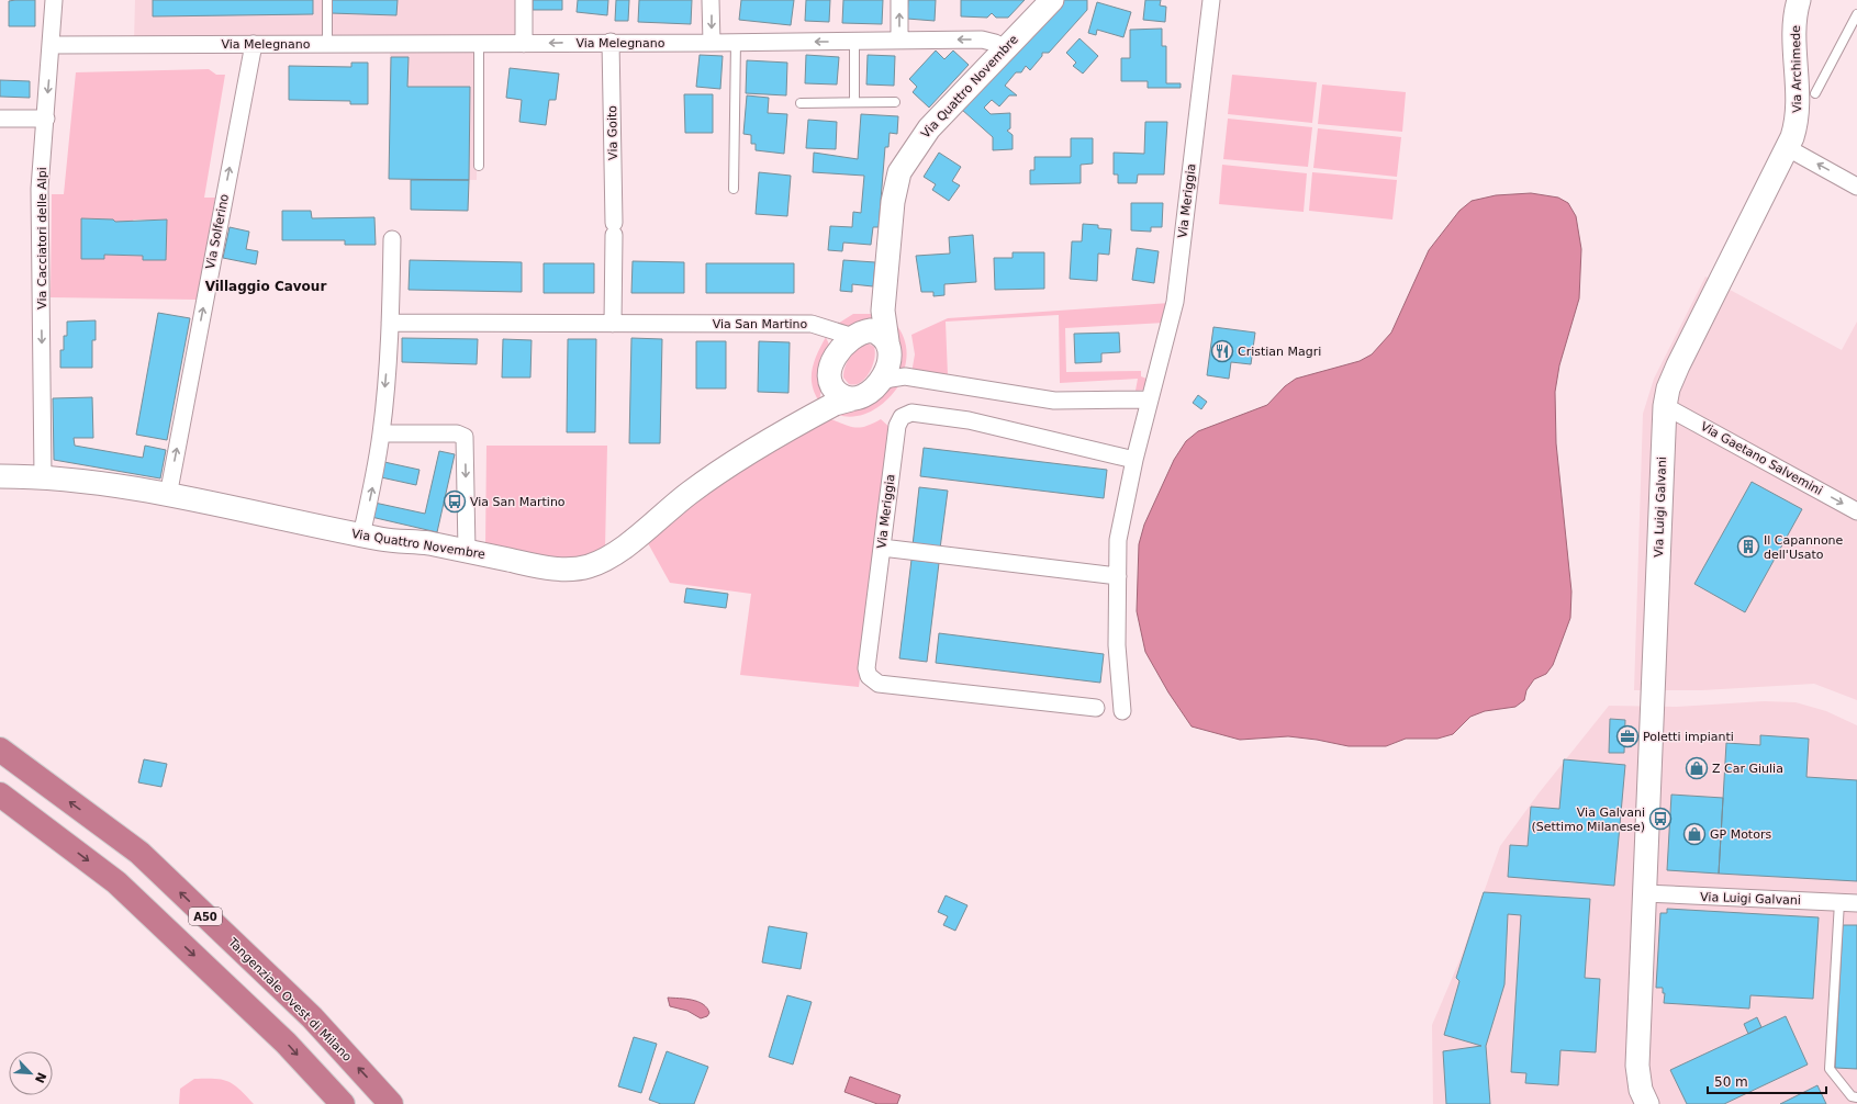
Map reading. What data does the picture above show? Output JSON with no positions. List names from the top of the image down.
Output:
{
  "streets": {
    "highway": ["A50", "Tangenziale Ovest di Milano"],
    "street": [
      "Via Melegnano",
      "Via Archimede",
      "Via Quattro Novembre",
      "Via Goito",
      "Via Meriggia",
      "Via Solferino",
      "Via Cacciatori delle Alpi",
      "Via San Martino",
      "Via Gaetano Salvemini",
      "Via Luigi Galvani"
    ]
  },
  "crossings": [
    ["Via Melegnano", "Via Quattro Novembre"],
    ["Via Melegnano", "Via Goito"],
    ["Via Melegnano", "Via Solferino"],
    ["Via Melegnano", "Via Cacciatori delle Alpi"],
    ["Via Archimede", "Via Luigi Galvani"],
    ["Via Quattro Novembre", "Via Solferino"],
    ["Via Quattro Novembre", "Via Cacciatori delle Alpi"],
    ["Via Quattro Novembre", "Via San Martino"],
    ["Via Goito", "Via San Martino"],
    ["Via Gaetano Salvemini", "Via Luigi Galvani"]
  ],
  "one_way": ["Via Solferino", "Via Cacciatori delle Alpi", "Via Gaetano Salvemini"],
  "districts": ["Villaggio Cavour"],
  "places": {
    "restaurant": ["Cristian Magri"],
    "bus stop": ["Via San Martino", "Via Galvani (Settimo Milanese)"],
    "building": ["Il Capannone dell'Usato"],
    "office": ["Poletti impianti"],
    "shop": ["Z Car Giulia", "GP Motors"]
  },
  "scale_bar": "50 m",
  "north": "bottom right"
}
